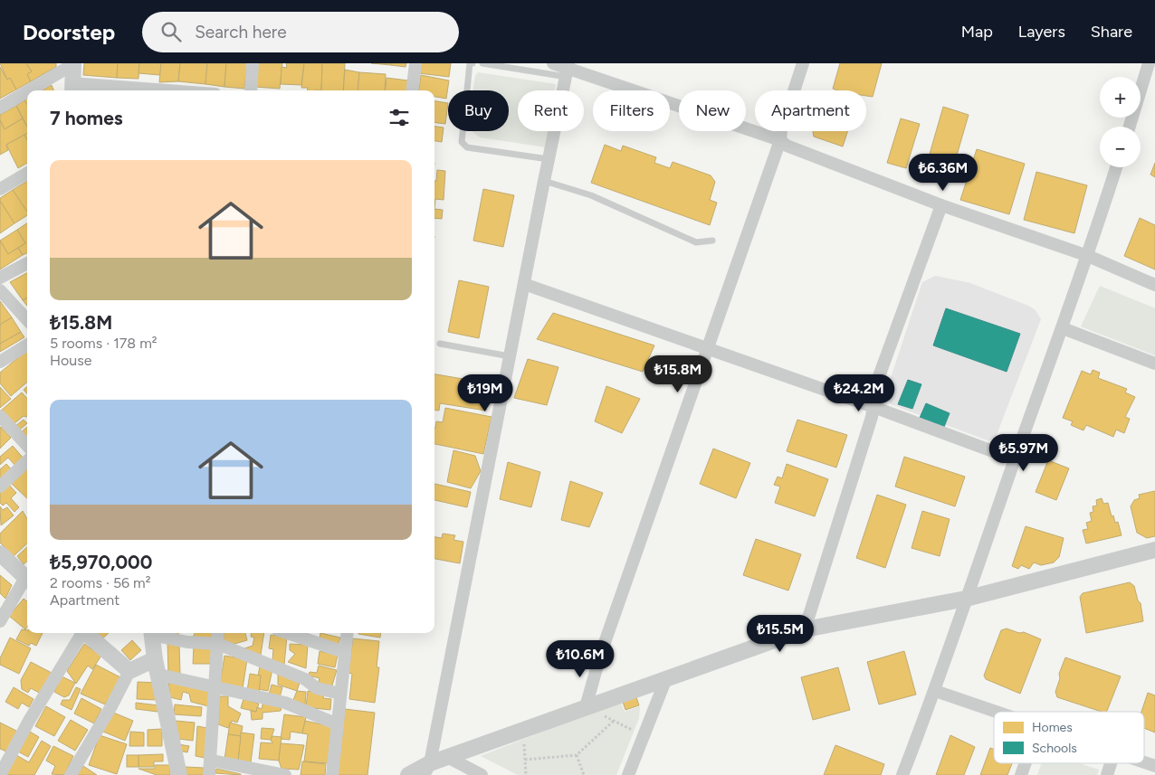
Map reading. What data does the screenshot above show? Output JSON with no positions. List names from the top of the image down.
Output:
{
  "legend": ["Homes", "Schools"],
  "page": {
    "header": "Doorstep",
    "search": "Search here",
    "nav": ["Map", "Layers", "Share"],
    "map_buttons": ["+", "−"],
    "chip": [
      "Buy",
      "Rent",
      "Filters",
      "New",
      "Apartment"
    ],
    "heading": "7 homes",
    "list": [
      {
        "name": "₺15.8M",
        "note": "5 rooms · 178 m² · House"
      },
      {
        "name": "₺5,970,000",
        "note": "2 rooms · 56 m² · Apartment"
      }
    ],
    "price": [
      "₺6.36M",
      "₺15.8M",
      "₺19M",
      "₺24.2M",
      "₺5.97M",
      "₺15.5M",
      "₺10.6M"
    ]
  }
}
